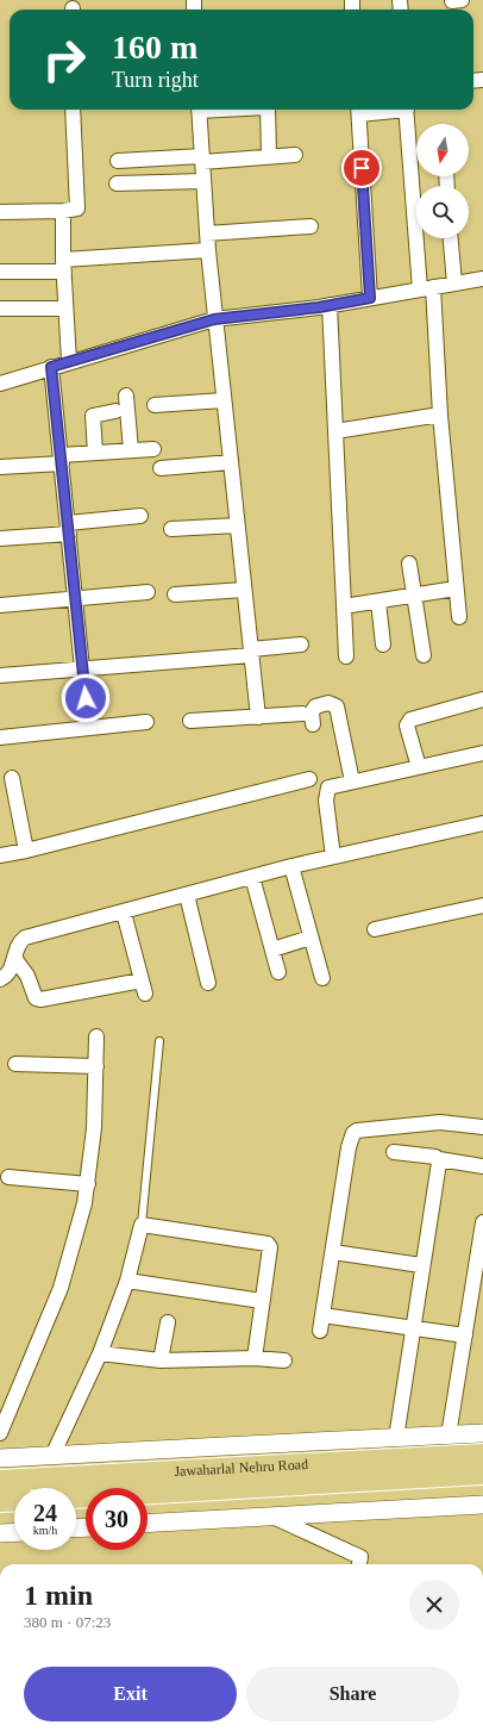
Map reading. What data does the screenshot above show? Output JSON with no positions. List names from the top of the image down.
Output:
{
  "streets": {
    "main road": ["Jawaharlal Nehru Road"]
  },
  "north": "bottom",
  "page": {
    "turn": ["160 m", "Turn right"],
    "speed": "24 km/h",
    "limit": "30",
    "heading": ["1 min", "380 m · 07:23"],
    "buttons": ["Exit", "Share"]
  }
}
